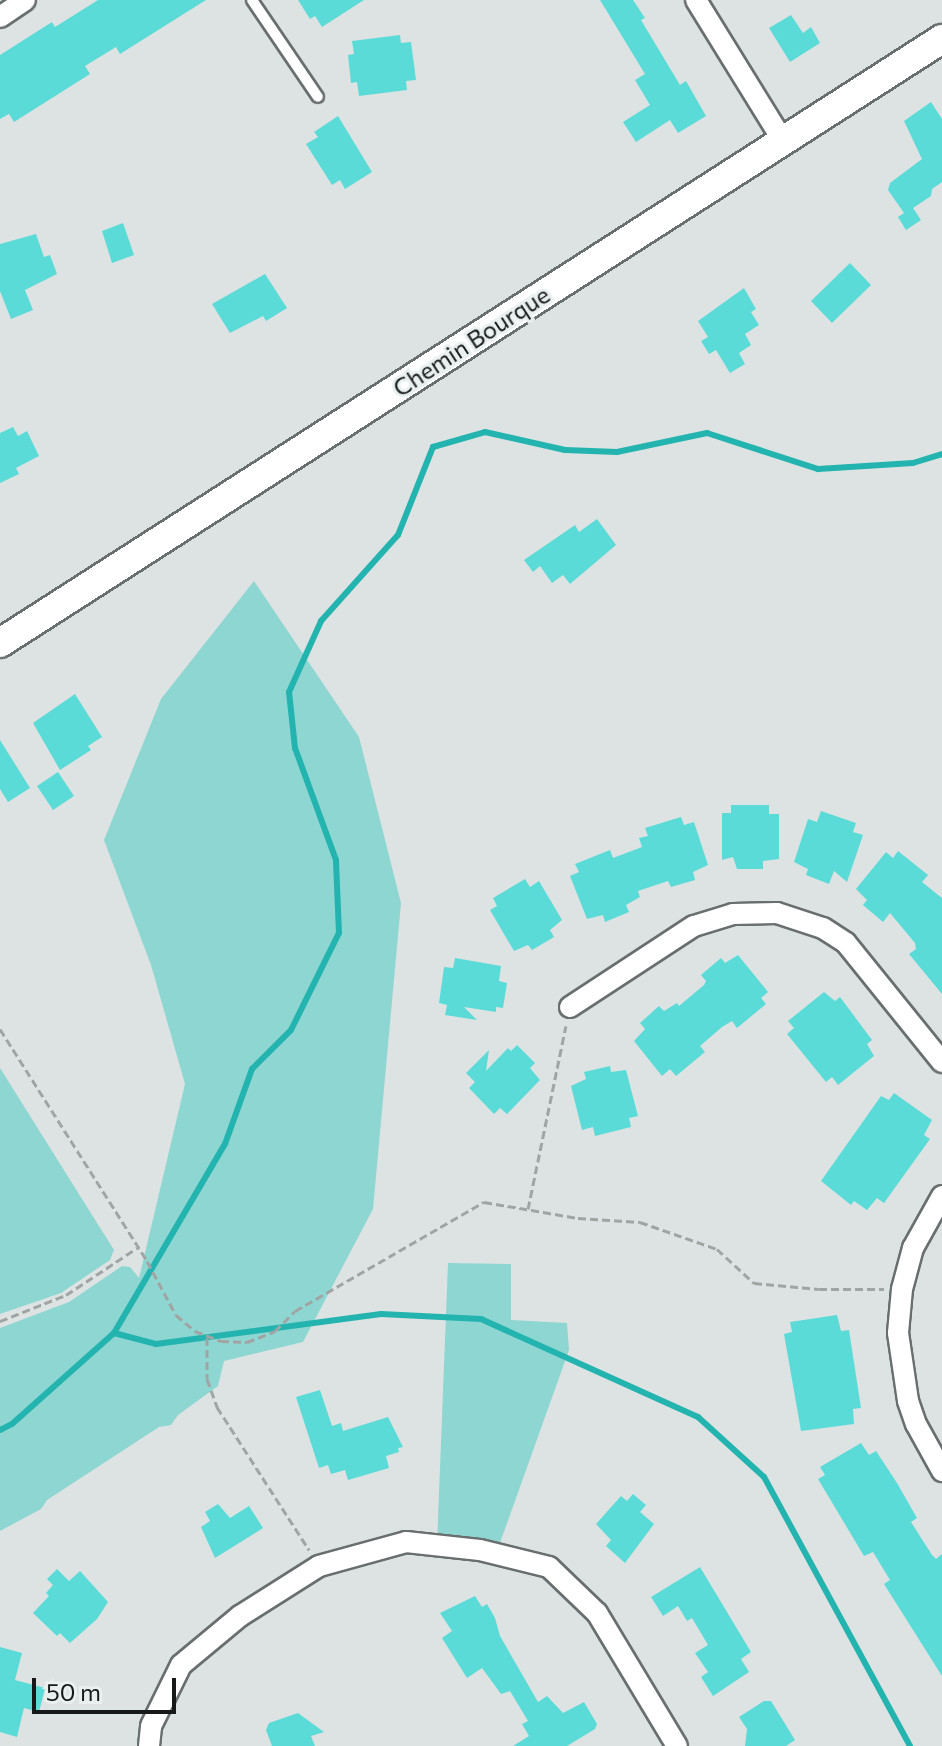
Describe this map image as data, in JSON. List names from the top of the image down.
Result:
{
  "streets": {
    "street": ["Chemin Bourque"]
  },
  "scale_bar": "50 m"
}
